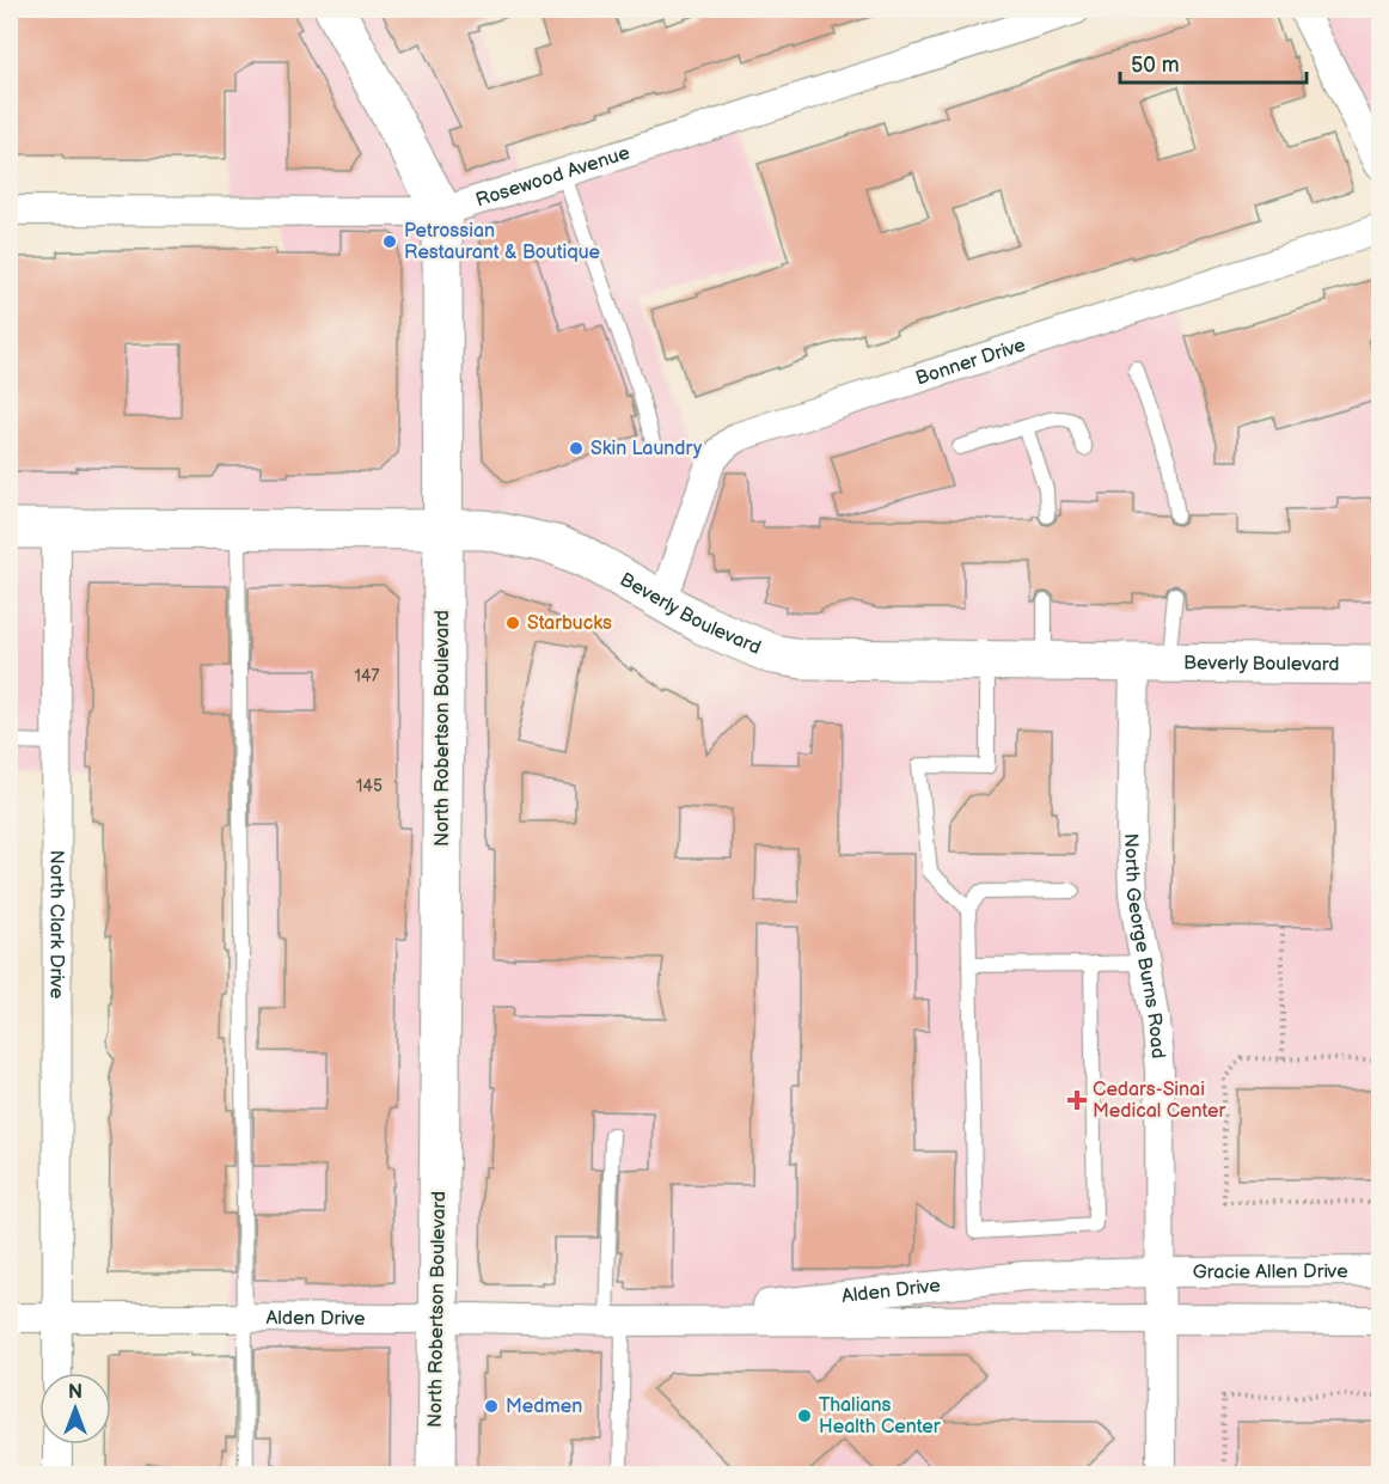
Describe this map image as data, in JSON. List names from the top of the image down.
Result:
{
  "streets": {
    "street": [
      "Rosewood Avenue",
      "Bonner Drive",
      "Beverly Boulevard",
      "North Robertson Boulevard",
      "North Clark Drive",
      "North George Burns Road",
      "Gracie Allen Drive",
      "Alden Drive"
    ]
  },
  "crossings": [
    ["Rosewood Avenue", "North Robertson Boulevard"],
    ["Bonner Drive", "Beverly Boulevard"],
    ["Beverly Boulevard", "North Robertson Boulevard"],
    ["Beverly Boulevard", "North Clark Drive"],
    ["Beverly Boulevard", "North George Burns Road"],
    ["North Robertson Boulevard", "Alden Drive"],
    ["North Clark Drive", "Alden Drive"],
    ["North George Burns Road", "Gracie Allen Drive"],
    ["North George Burns Road", "Alden Drive"],
    ["Gracie Allen Drive", "Alden Drive"]
  ],
  "places": {
    "other": [
      "Petrossian Restaurant & Boutique",
      "Skin Laundry",
      "Starbucks",
      "Medmen",
      "Thalians Health Center"
    ],
    "health": ["Cedars-Sinai Medical Center"]
  },
  "house_numbers": ["147", "145"],
  "scale_bar": "50 m",
  "north": "top"
}
